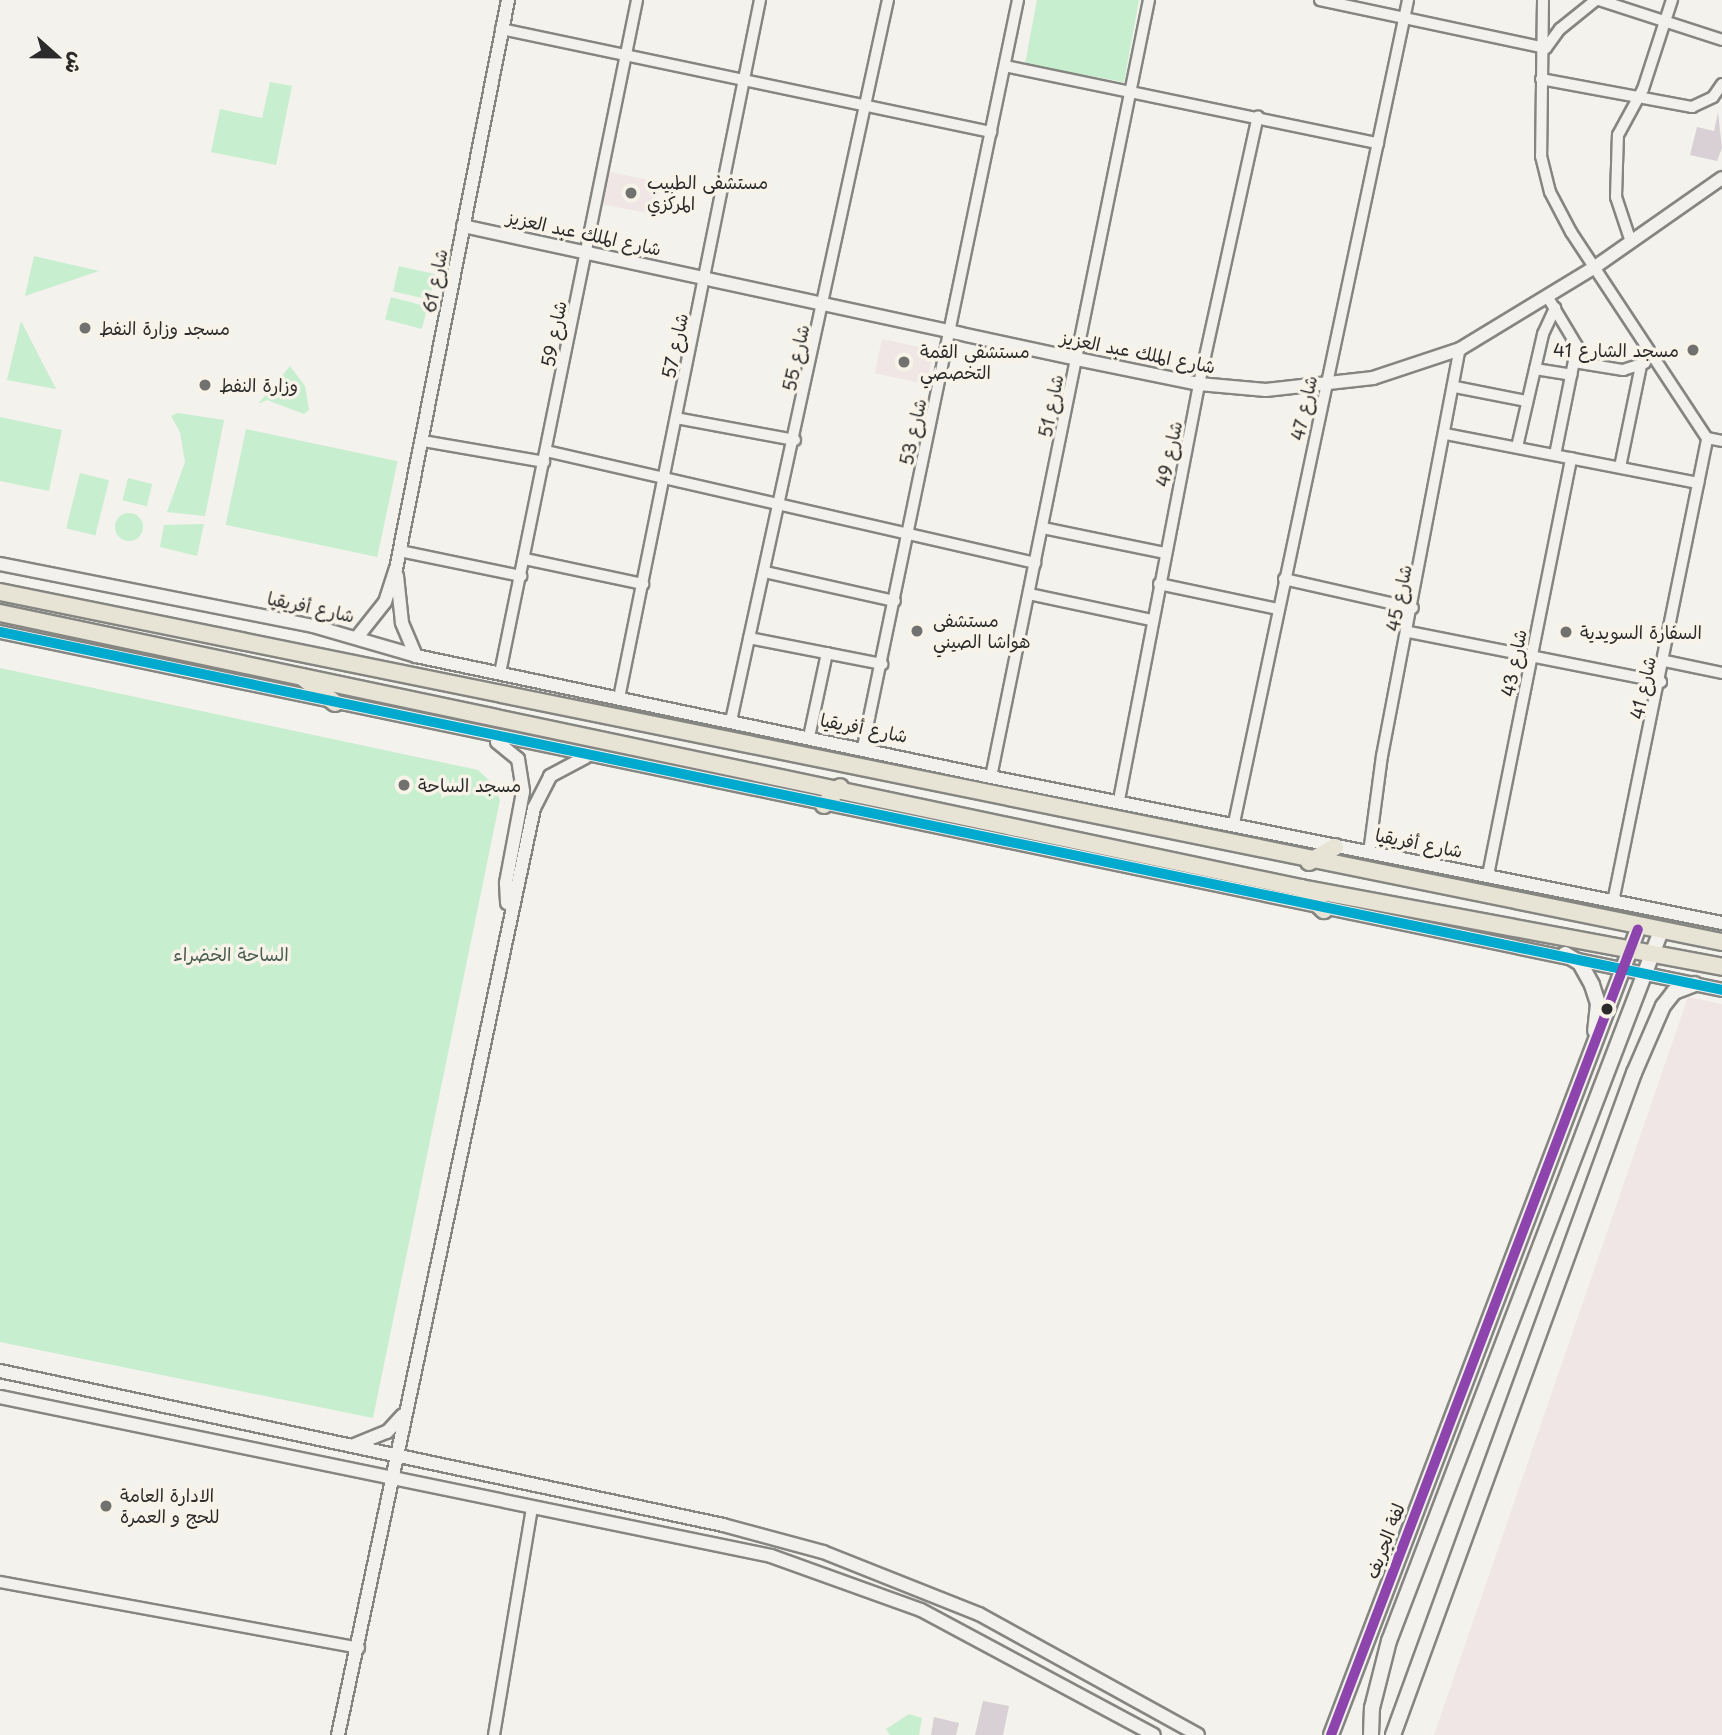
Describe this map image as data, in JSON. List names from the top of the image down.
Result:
{
  "streets": {
    "main road": ["لفة الجريف"],
    "street": [
      "شارع الملك عبد العزيز",
      "شارع 61",
      "شارع 59",
      "شارع 57",
      "شارع 55",
      "شارع 51",
      "شارع 47",
      "شارع 53",
      "شارع 49",
      "شارع 45",
      "شارع أفريقيا",
      "شارع 43",
      "شارع 41"
    ]
  },
  "crossings": [
    ["شارع الملك عبد العزيز", "شارع 61"],
    ["شارع الملك عبد العزيز", "شارع 59"],
    ["شارع الملك عبد العزيز", "شارع 57"],
    ["شارع الملك عبد العزيز", "شارع 55"],
    ["شارع الملك عبد العزيز", "شارع 51"],
    ["شارع الملك عبد العزيز", "شارع 47"],
    ["شارع الملك عبد العزيز", "شارع 53"],
    ["شارع الملك عبد العزيز", "شارع 49"],
    ["شارع الملك عبد العزيز", "شارع 45"],
    ["شارع 59", "شارع أفريقيا"],
    ["شارع 57", "شارع أفريقيا"],
    ["شارع 55", "شارع أفريقيا"],
    ["شارع 51", "شارع أفريقيا"],
    ["شارع 47", "شارع أفريقيا"],
    ["شارع 53", "شارع أفريقيا"],
    ["شارع 49", "شارع أفريقيا"],
    ["شارع 45", "شارع أفريقيا"],
    ["شارع أفريقيا", "شارع 43"],
    ["شارع أفريقيا", "شارع 41"]
  ],
  "parks": ["الساحة الخضراء"],
  "places": [
    "مستشفى الطبيب المركزي",
    "مسجد وزارة النفط",
    "مسجد الشارع 41",
    "مستشفى القمة التخصصي",
    "وزارة النفط",
    "مستشفى هواشا الصيني",
    "السفارة السويدية",
    "مسجد الساحة",
    "الادارة العامة للحج و العمرة"
  ],
  "north": "right"
}
